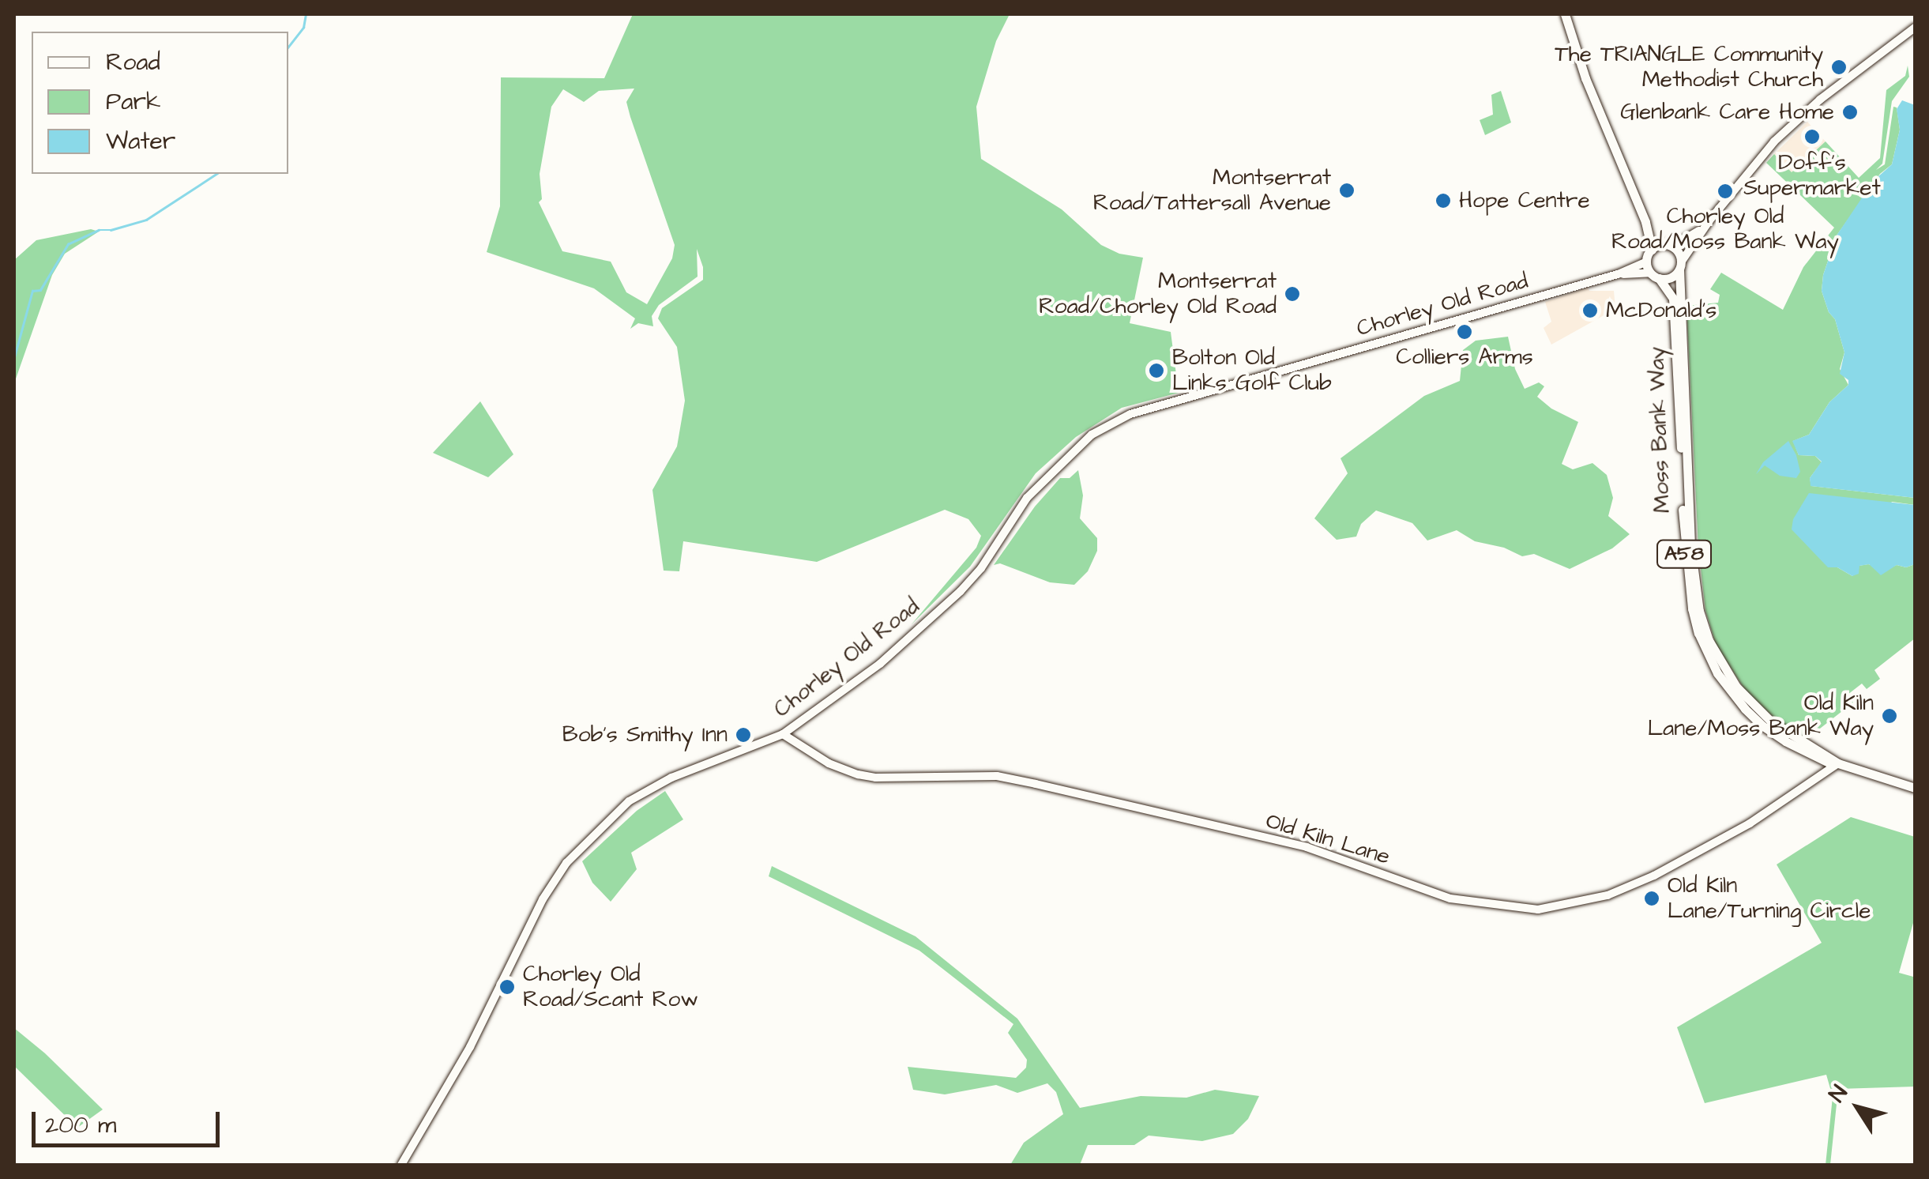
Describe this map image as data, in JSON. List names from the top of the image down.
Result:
{
  "streets": {
    "highway": ["Chorley Old Road", "Moss Bank Way", "A58"],
    "main road": ["Old Kiln Lane"]
  },
  "crossings": [
    ["Chorley Old Road", "Moss Bank Way"],
    ["Chorley Old Road", "A58"],
    ["Chorley Old Road", "Old Kiln Lane"],
    ["Moss Bank Way", "A58"],
    ["Moss Bank Way", "Old Kiln Lane"],
    ["A58", "Old Kiln Lane"]
  ],
  "places": [
    "The TRIANGLE Community Methodist Church",
    "Glenbank Care Home",
    "Doff's Supermarket",
    "Montserrat Road/Tattersall Avenue",
    "Chorley Old Road/Moss Bank Way",
    "Hope Centre",
    "Montserrat Road/Chorley Old Road",
    "McDonald's",
    "Colliers Arms",
    "Bolton Old Links Golf Club",
    "Old Kiln Lane/Moss Bank Way",
    "Bob's Smithy Inn",
    "Old Kiln Lane/Turning Circle",
    "Chorley Old Road/Scant Row"
  ],
  "legend": ["Road", "Park", "Water"],
  "scale_bar": "200 m",
  "north": "top left"
}
